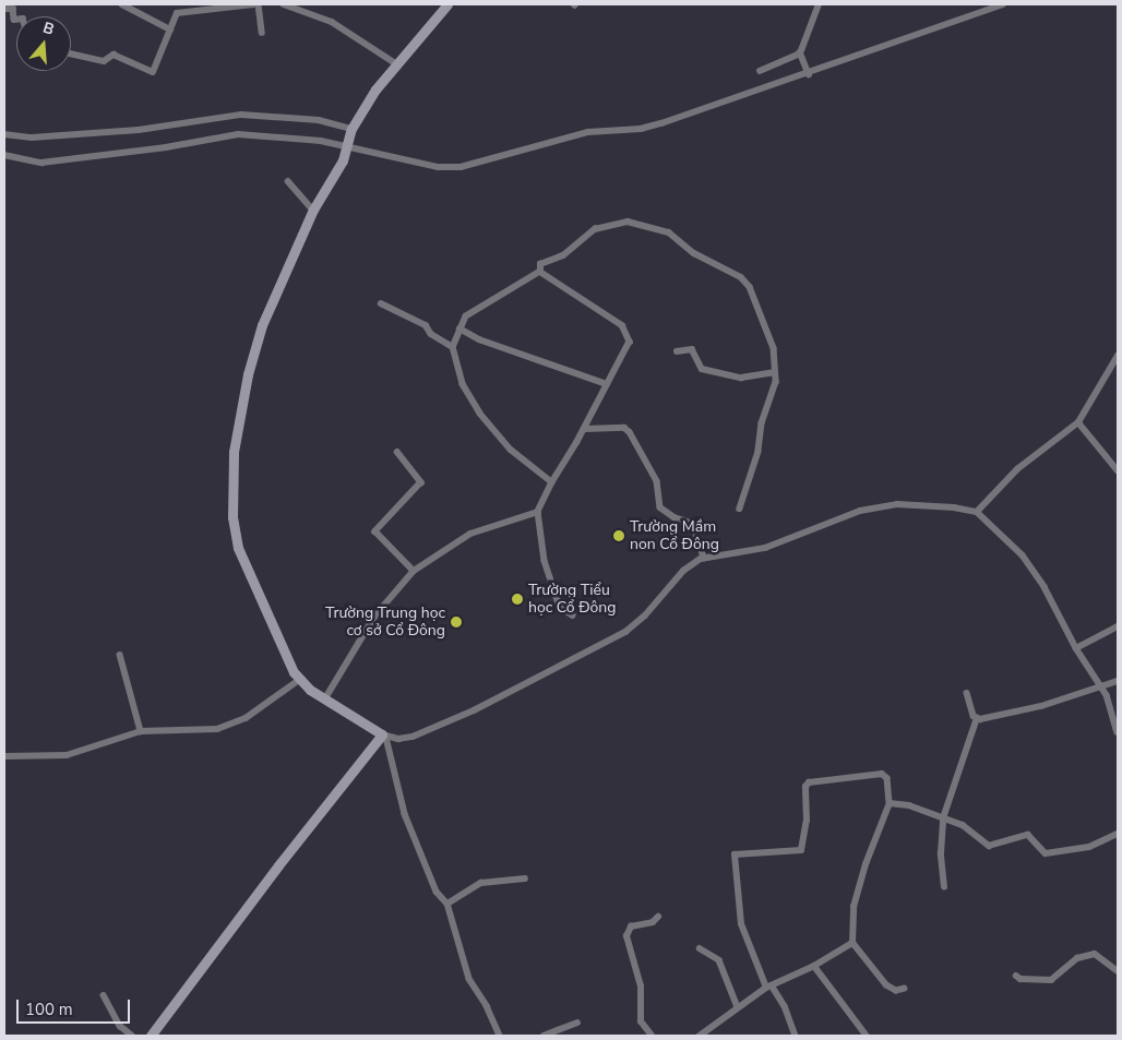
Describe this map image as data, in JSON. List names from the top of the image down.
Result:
{
  "places": ["Trường Mầm non Cổ Đông", "Trường Tiểu học Cổ Đông", "Trường Trung học cơ sở Cổ Đông"],
  "scale_bar": "100 m",
  "north": "top"
}
